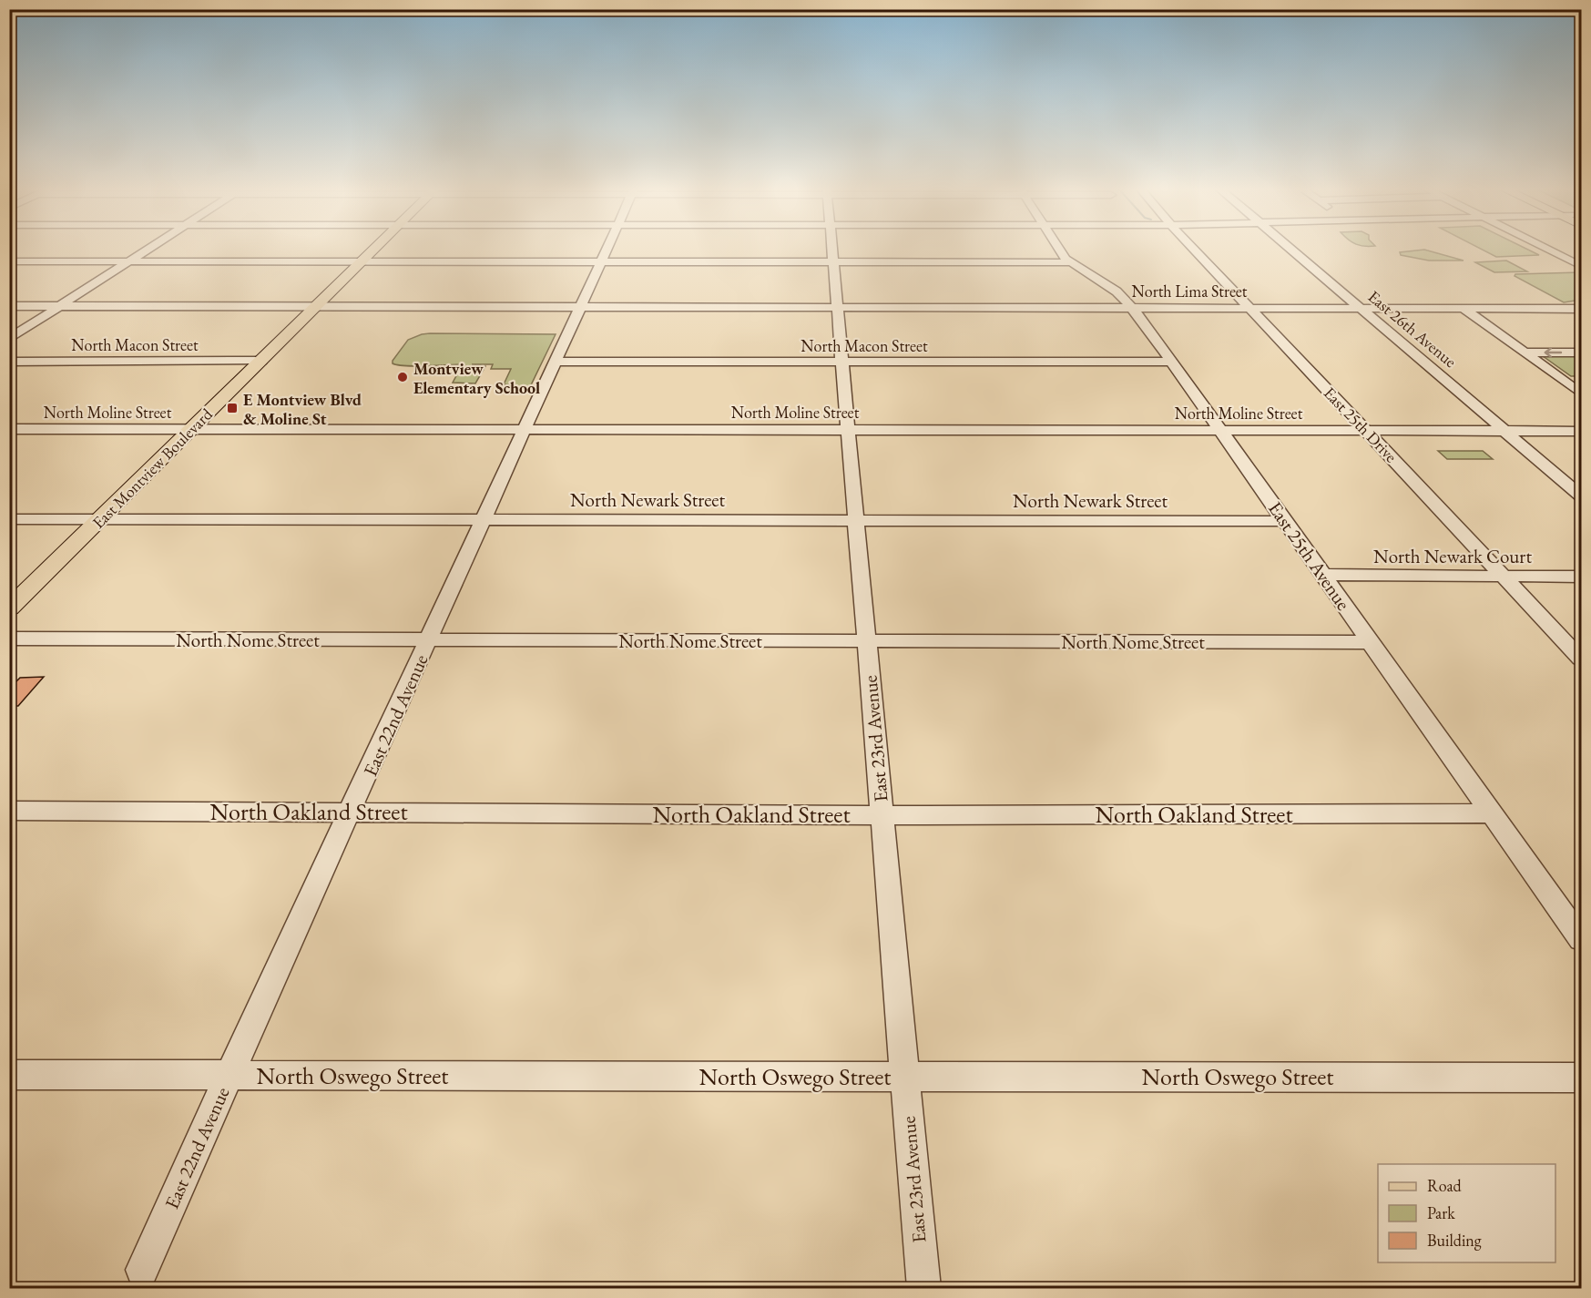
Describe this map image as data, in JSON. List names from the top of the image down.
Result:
{
  "streets": {
    "main road": ["East Montview Boulevard"],
    "street": [
      "North Lima Street",
      "East 26th Avenue",
      "North Macon Street",
      "North Moline Street",
      "East 25th Drive",
      "North Newark Street",
      "East 25th Avenue",
      "North Newark Court",
      "North Nome Street",
      "East 22nd Avenue",
      "East 23rd Avenue",
      "North Oakland Street",
      "North Oswego Street"
    ]
  },
  "crossings": [
    ["North Lima Street", "East 26th Avenue"],
    ["North Lima Street", "East 25th Drive"],
    ["North Lima Street", "East Montview Boulevard"],
    ["North Lima Street", "East 25th Avenue"],
    ["North Lima Street", "East 22nd Avenue"],
    ["North Lima Street", "East 23rd Avenue"],
    ["East 26th Avenue", "North Moline Street"],
    ["North Macon Street", "East Montview Boulevard"],
    ["North Macon Street", "East 25th Avenue"],
    ["North Macon Street", "East 22nd Avenue"],
    ["North Macon Street", "East 23rd Avenue"],
    ["North Moline Street", "East 25th Drive"],
    ["North Moline Street", "East Montview Boulevard"],
    ["North Moline Street", "East 25th Avenue"],
    ["North Moline Street", "East 22nd Avenue"],
    ["North Moline Street", "East 23rd Avenue"],
    ["East 25th Drive", "North Newark Court"],
    ["East Montview Boulevard", "North Newark Street"],
    ["North Newark Street", "East 25th Avenue"],
    ["North Newark Street", "East 22nd Avenue"],
    ["North Newark Street", "East 23rd Avenue"],
    ["East 25th Avenue", "North Newark Court"],
    ["East 25th Avenue", "North Nome Street"],
    ["East 25th Avenue", "North Oakland Street"],
    ["North Nome Street", "East 22nd Avenue"],
    ["North Nome Street", "East 23rd Avenue"],
    ["East 22nd Avenue", "North Oakland Street"],
    ["East 22nd Avenue", "North Oswego Street"],
    ["East 23rd Avenue", "North Oakland Street"],
    ["East 23rd Avenue", "North Oswego Street"]
  ],
  "places": {
    "other": ["Montview Elementary School"],
    "transit": ["E Montview Blvd & Moline St"]
  },
  "legend": ["Road", "Park", "Building"]
}
